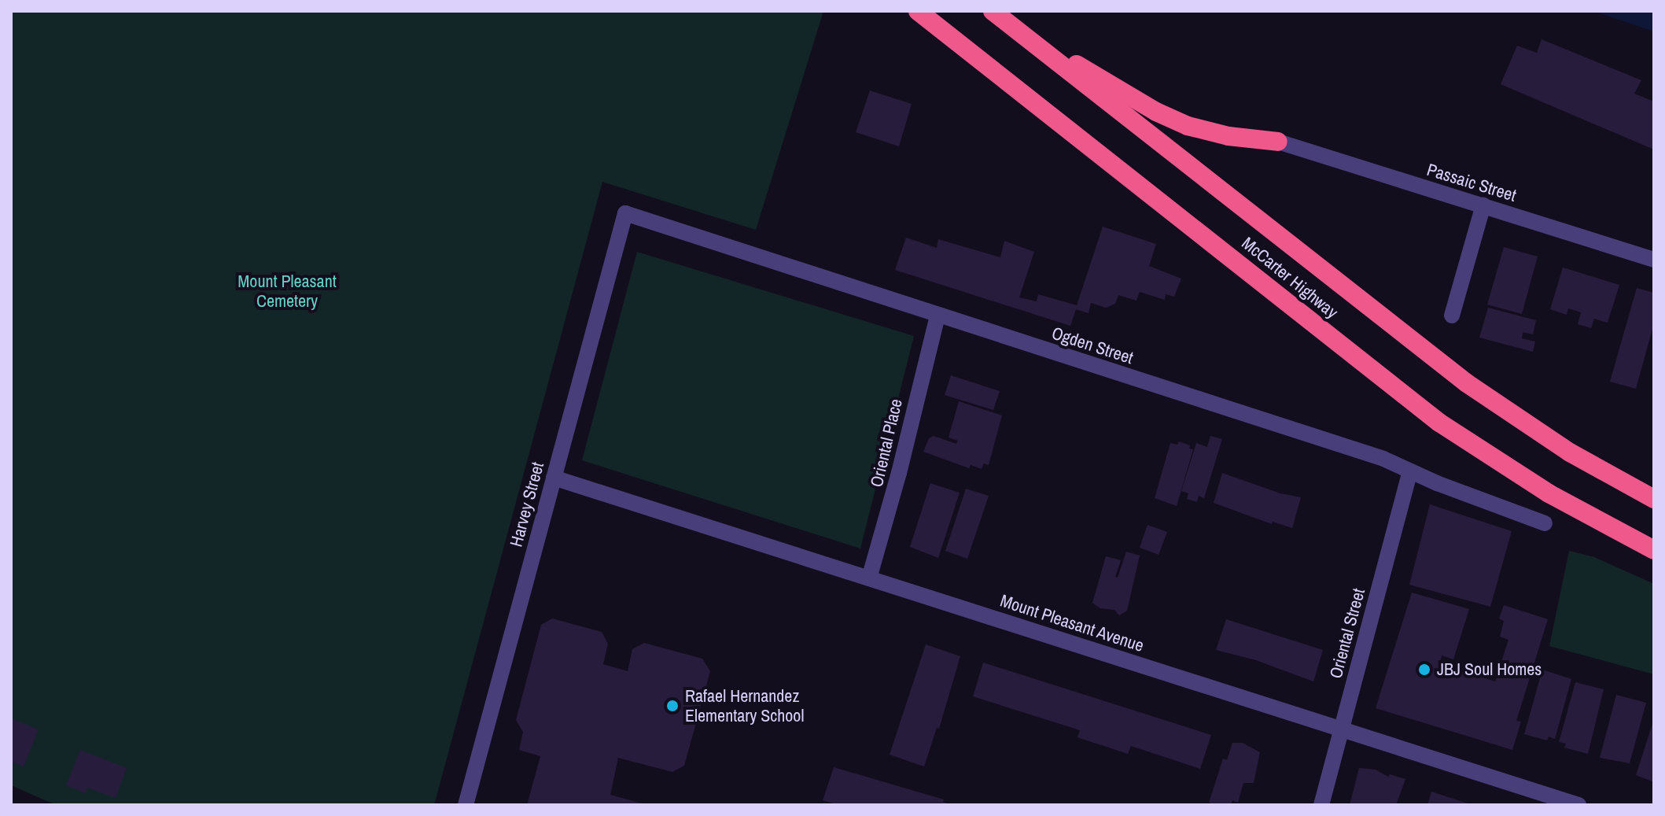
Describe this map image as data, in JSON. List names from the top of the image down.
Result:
{
  "streets": {
    "highway": ["McCarter Highway"],
    "street": [
      "Passaic Street",
      "Ogden Street",
      "Oriental Place",
      "Harvey Street",
      "Mount Pleasant Avenue",
      "Oriental Street"
    ]
  },
  "crossings": [
    ["Ogden Street", "Oriental Place"],
    ["Ogden Street", "Harvey Street"],
    ["Ogden Street", "Oriental Street"],
    ["Oriental Place", "Mount Pleasant Avenue"],
    ["Harvey Street", "Mount Pleasant Avenue"],
    ["Mount Pleasant Avenue", "Oriental Street"]
  ],
  "parks": ["Mount Pleasant Cemetery"],
  "places": ["JBJ Soul Homes", "Rafael Hernandez Elementary School"]
}
